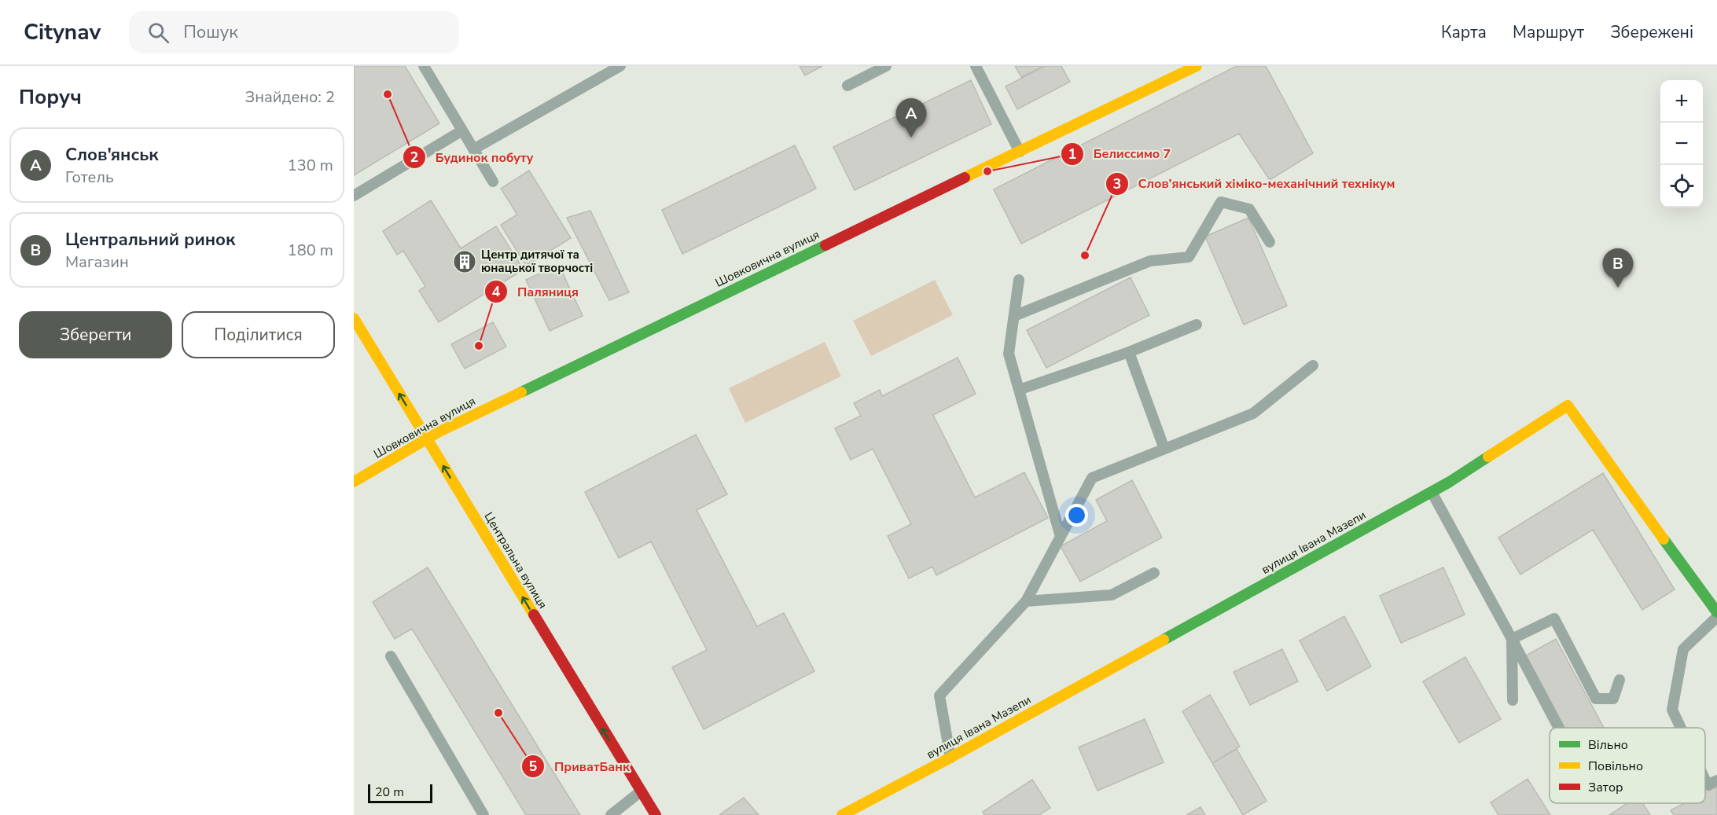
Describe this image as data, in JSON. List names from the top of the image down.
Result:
{
  "streets": {
    "street": ["Шовковична вулиця", "вулиця Івана Мазепи", "Центральна вулиця"]
  },
  "crossings": [
    ["Шовковична вулиця", "Центральна вулиця"]
  ],
  "one_way": ["Центральна вулиця"],
  "places": {
    "other": [
      "Будинок побуту",
      "Белиссимо 7",
      "Слов’янський хіміко-механічний технікум",
      "Паляниця",
      "ПриватБанк"
    ],
    "building": ["Центр дитячої та юнацької творчості"]
  },
  "legend": ["Вільно", "Повільно", "Затор"],
  "scale_bar": "20 m",
  "page": {
    "header": "Citynav",
    "search": "Пошук",
    "nav": ["Карта", "Маршрут", "Збережені"],
    "heading": ["Поруч", "Знайдено: 2"],
    "map_buttons": ["+", "−"],
    "pins": ["A", "B"],
    "list": [
      {
        "mark": "A",
        "name": "Слов'янськ",
        "note": "Готель",
        "value": "130 m"
      },
      {
        "mark": "B",
        "name": "Центральний ринок",
        "note": "Магазин",
        "value": "180 m"
      }
    ],
    "buttons": ["Зберегти", "Поділитися"],
    "scale": "20 m"
  }
}
